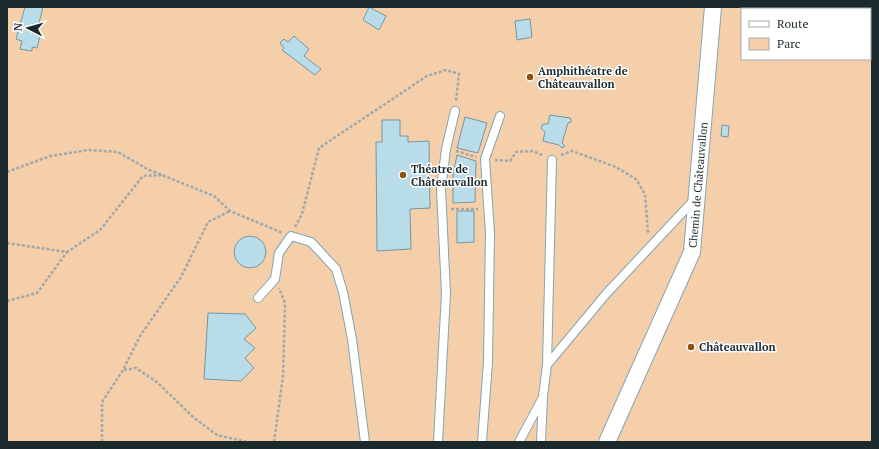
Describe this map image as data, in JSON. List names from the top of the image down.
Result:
{
  "streets": {
    "street": ["Chemin de Châteauvallon"]
  },
  "places": ["Amphithéatre de Châteauvallon", "Théatre de Châteauvallon", "Châteauvallon"],
  "legend": ["Route", "Parc"],
  "north": "left"
}
